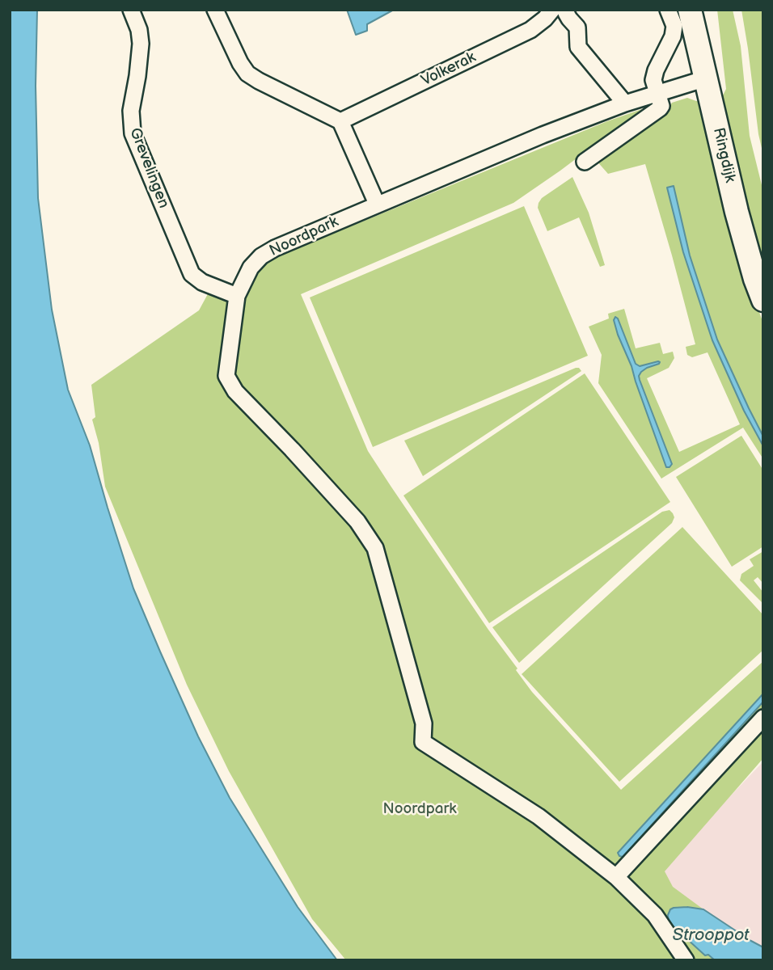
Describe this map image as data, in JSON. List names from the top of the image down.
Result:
{
  "streets": {
    "main road": ["Ringdijk"],
    "street": ["Volkerak", "Grevelingen", "Noordpark"]
  },
  "crossings": [
    ["Ringdijk", "Noordpark"],
    ["Grevelingen", "Noordpark"]
  ],
  "water": ["Strooppot"],
  "parks": ["Noordpark"]
}
